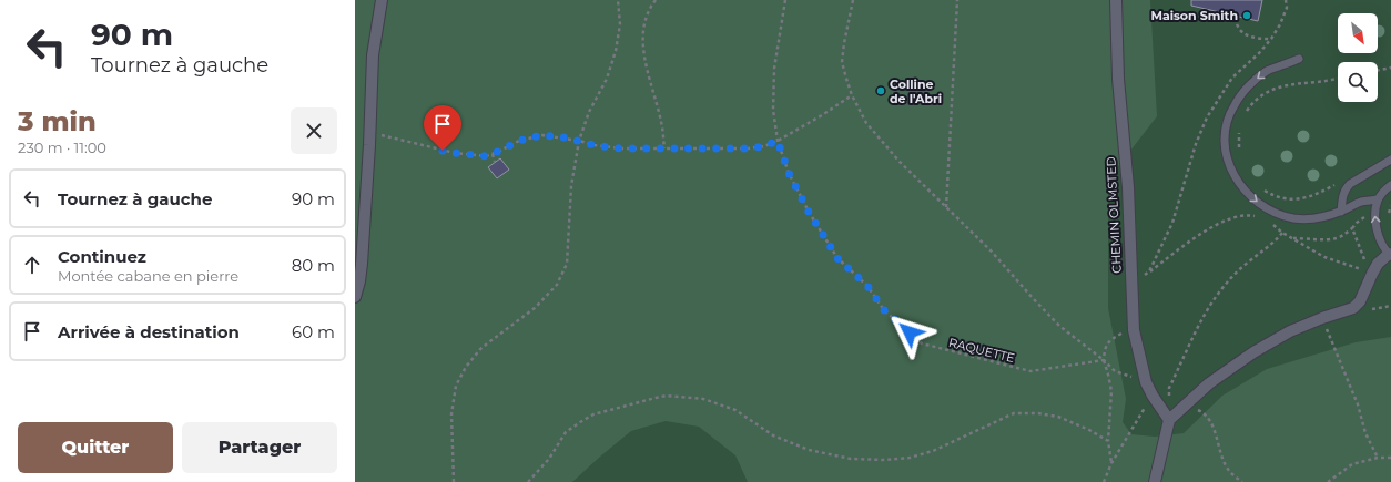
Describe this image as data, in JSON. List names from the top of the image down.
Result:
{
  "streets": {
    "street": ["CHEMIN OLMSTED"],
    "path": ["RAQUETTE"]
  },
  "places": ["Maison Smith", "Colline de l'Abri"],
  "north": "bottom right",
  "page": {
    "turn": ["90 m", "Tournez à gauche"],
    "heading": ["3 min", "230 m · 11:00"],
    "list": [
      {
        "name": "Tournez à gauche",
        "value": "90 m"
      },
      {
        "name": "Continuez",
        "note": "Montée cabane en pierre",
        "value": "80 m"
      },
      {
        "name": "Arrivée à destination",
        "value": "60 m"
      }
    ],
    "buttons": ["Quitter", "Partager"]
  }
}
